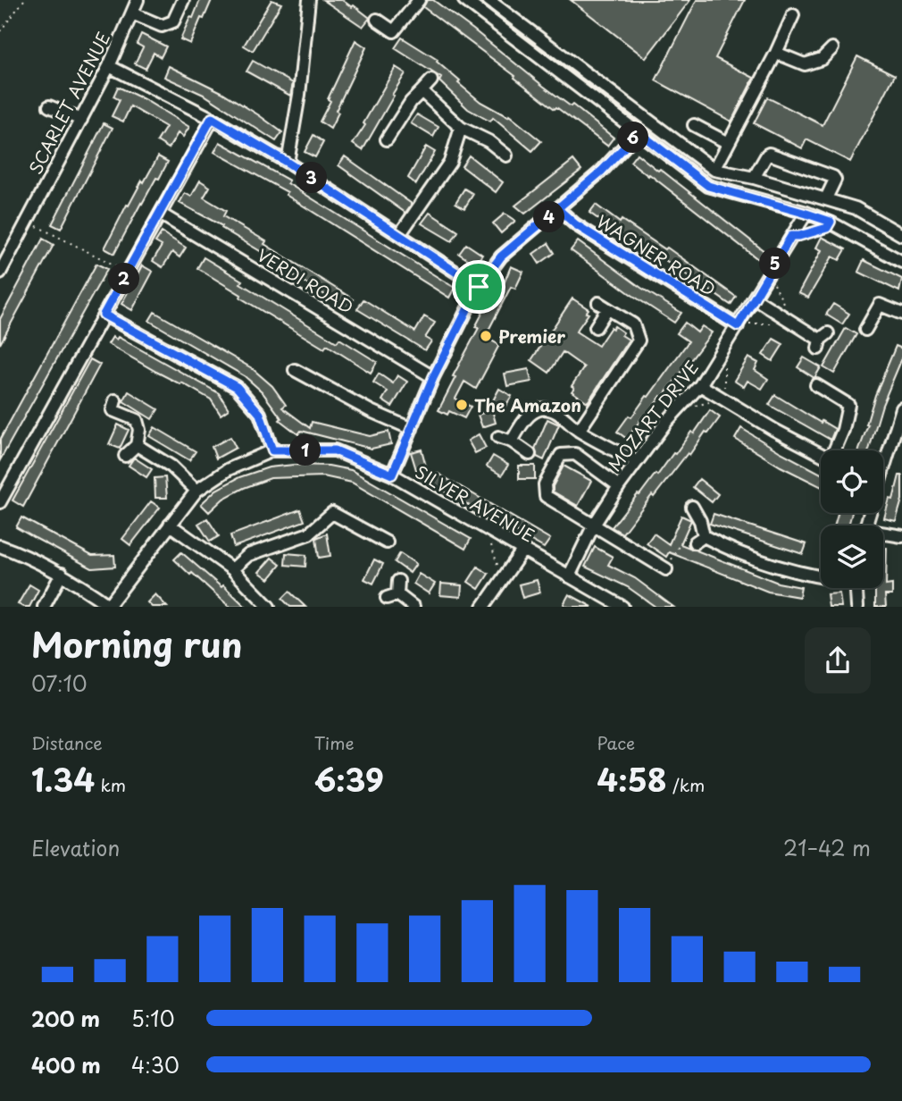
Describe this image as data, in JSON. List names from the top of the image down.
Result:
{
  "streets": {
    "street": [
      "SCARLET AVENUE",
      "WAGNER ROAD",
      "VERDI ROAD",
      "MOZART DRIVE",
      "SILVER AVENUE"
    ]
  },
  "crossings": [
    ["WAGNER ROAD", "MOZART DRIVE"],
    ["MOZART DRIVE", "SILVER AVENUE"]
  ],
  "places": ["Premier", "The Amazon"],
  "page": {
    "pins": [
      "6",
      "3",
      "4",
      "5",
      "2",
      "1"
    ],
    "heading": ["Morning run", "07:10"],
    "stats": [
      ["Distance", "1.34 km"],
      ["Time", "6:39"],
      ["Pace", "4:58 /km"]
    ],
    "chart": ["Elevation", "21–42 m"],
    "list": [
      {
        "name": "200 m",
        "note": "5:10"
      },
      {
        "name": "400 m",
        "note": "4:30"
      }
    ]
  }
}
